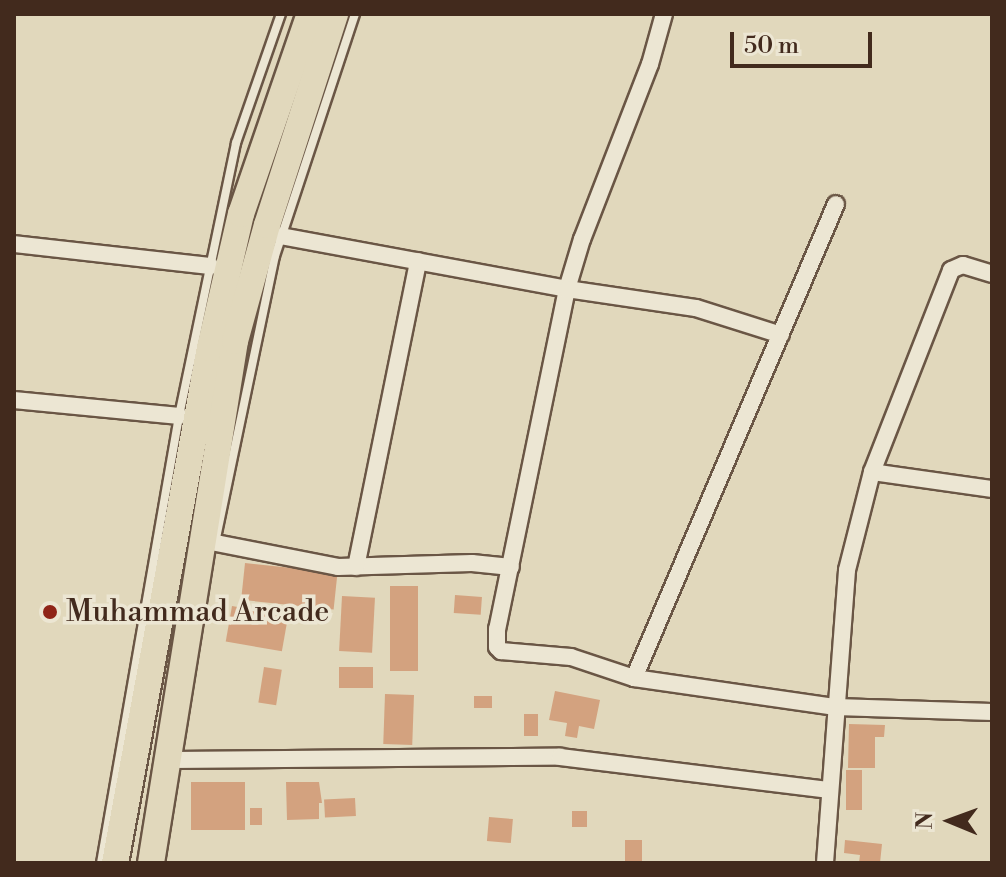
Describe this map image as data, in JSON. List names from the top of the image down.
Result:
{
  "places": ["Muhammad Arcade"],
  "scale_bar": "50 m",
  "north": "left"
}
